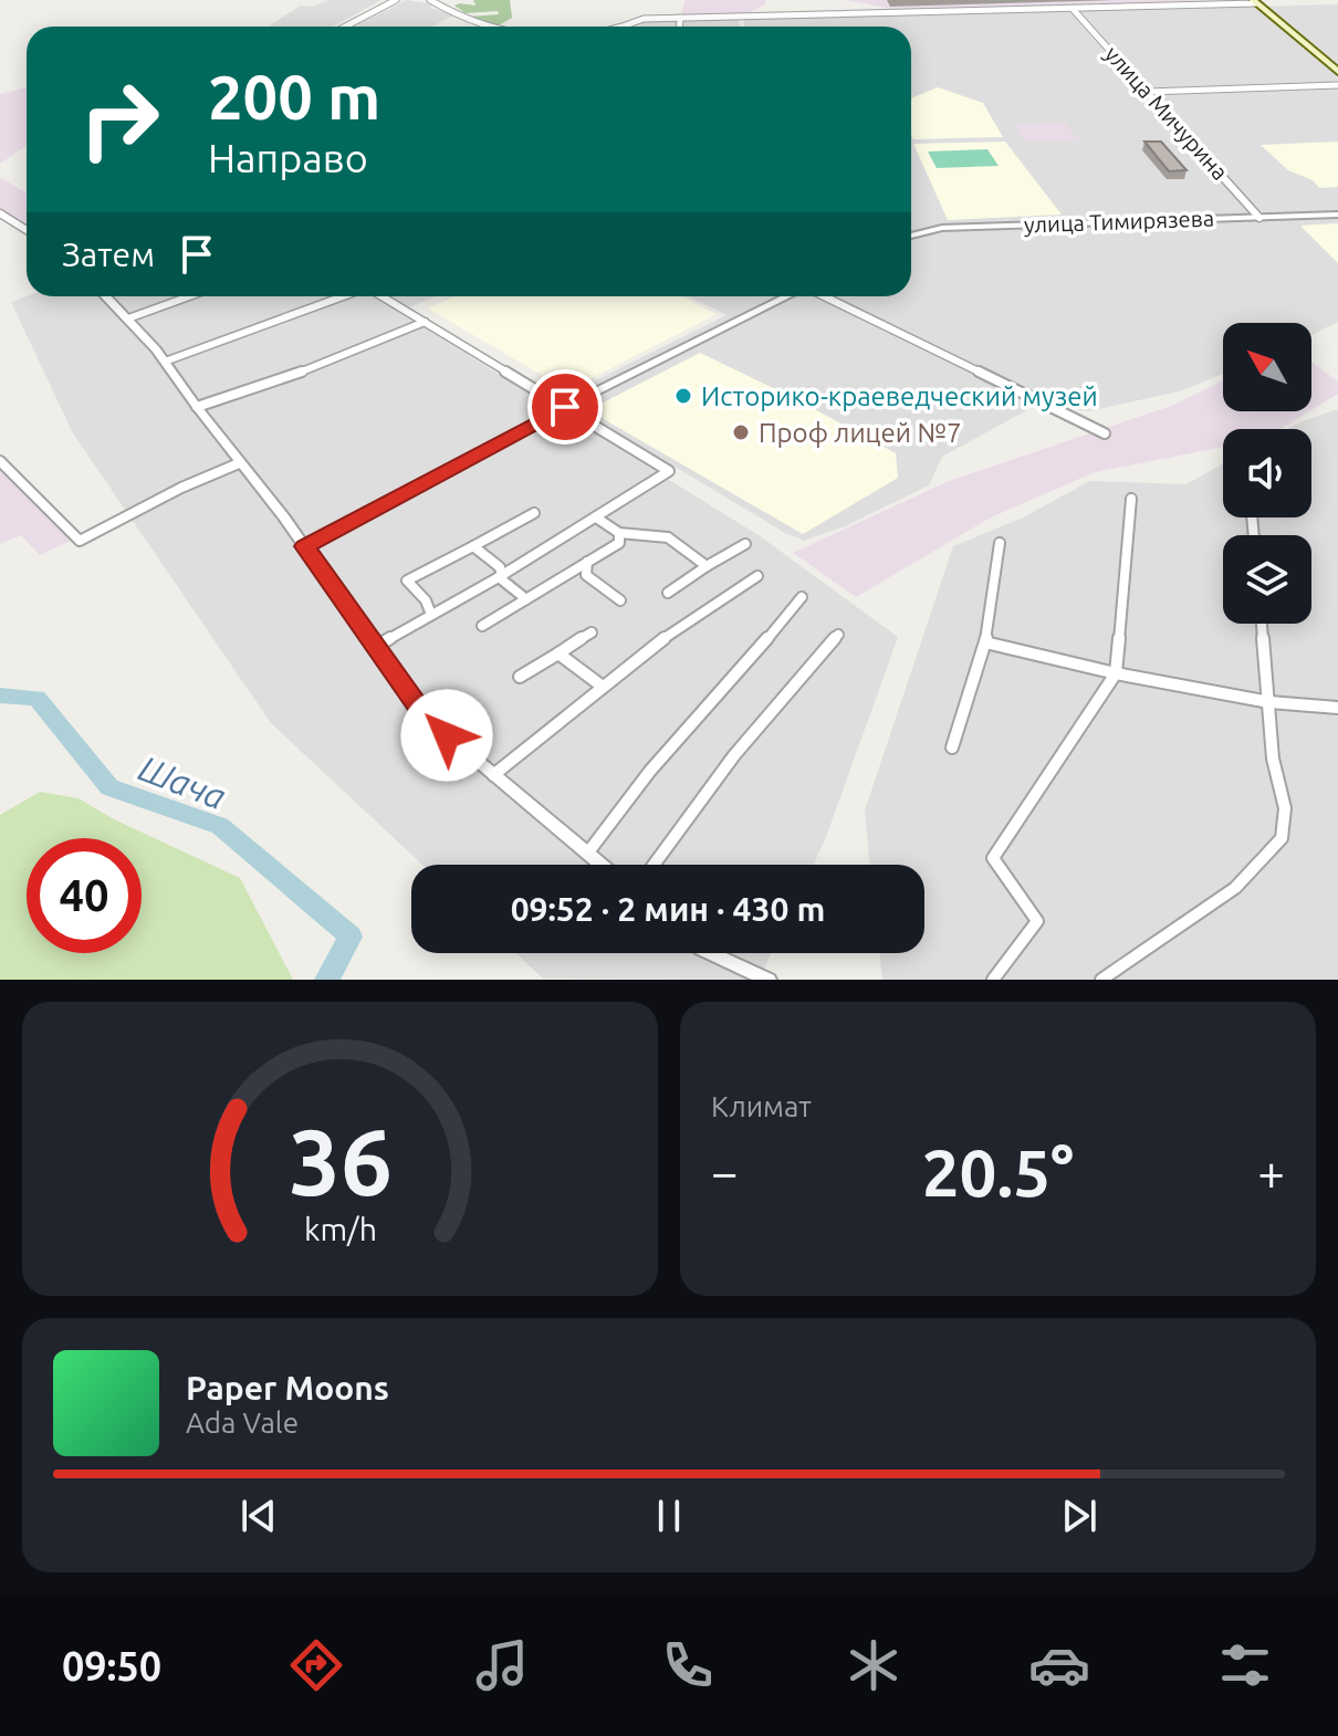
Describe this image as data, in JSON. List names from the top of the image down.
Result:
{
  "streets": {
    "street": ["улица Мичурина", "улица Тимирязева"]
  },
  "crossings": [
    ["улица Мичурина", "улица Тимирязева"]
  ],
  "water": ["Шача"],
  "places": ["Историко-краеведческий музей", "Проф лицей №7"],
  "north": "top left",
  "page": {
    "turn": ["200 m", "Направо"],
    "then": "Затем",
    "limit": "40",
    "trip": "09:52 · 2 мин · 430 m",
    "tile": "Климат",
    "heat": ["−", "20.5°", "+"],
    "song": ["Paper Moons", "Ada Vale"],
    "tabs": "09:50",
    "gauge": ["36", "km/h"]
  }
}
